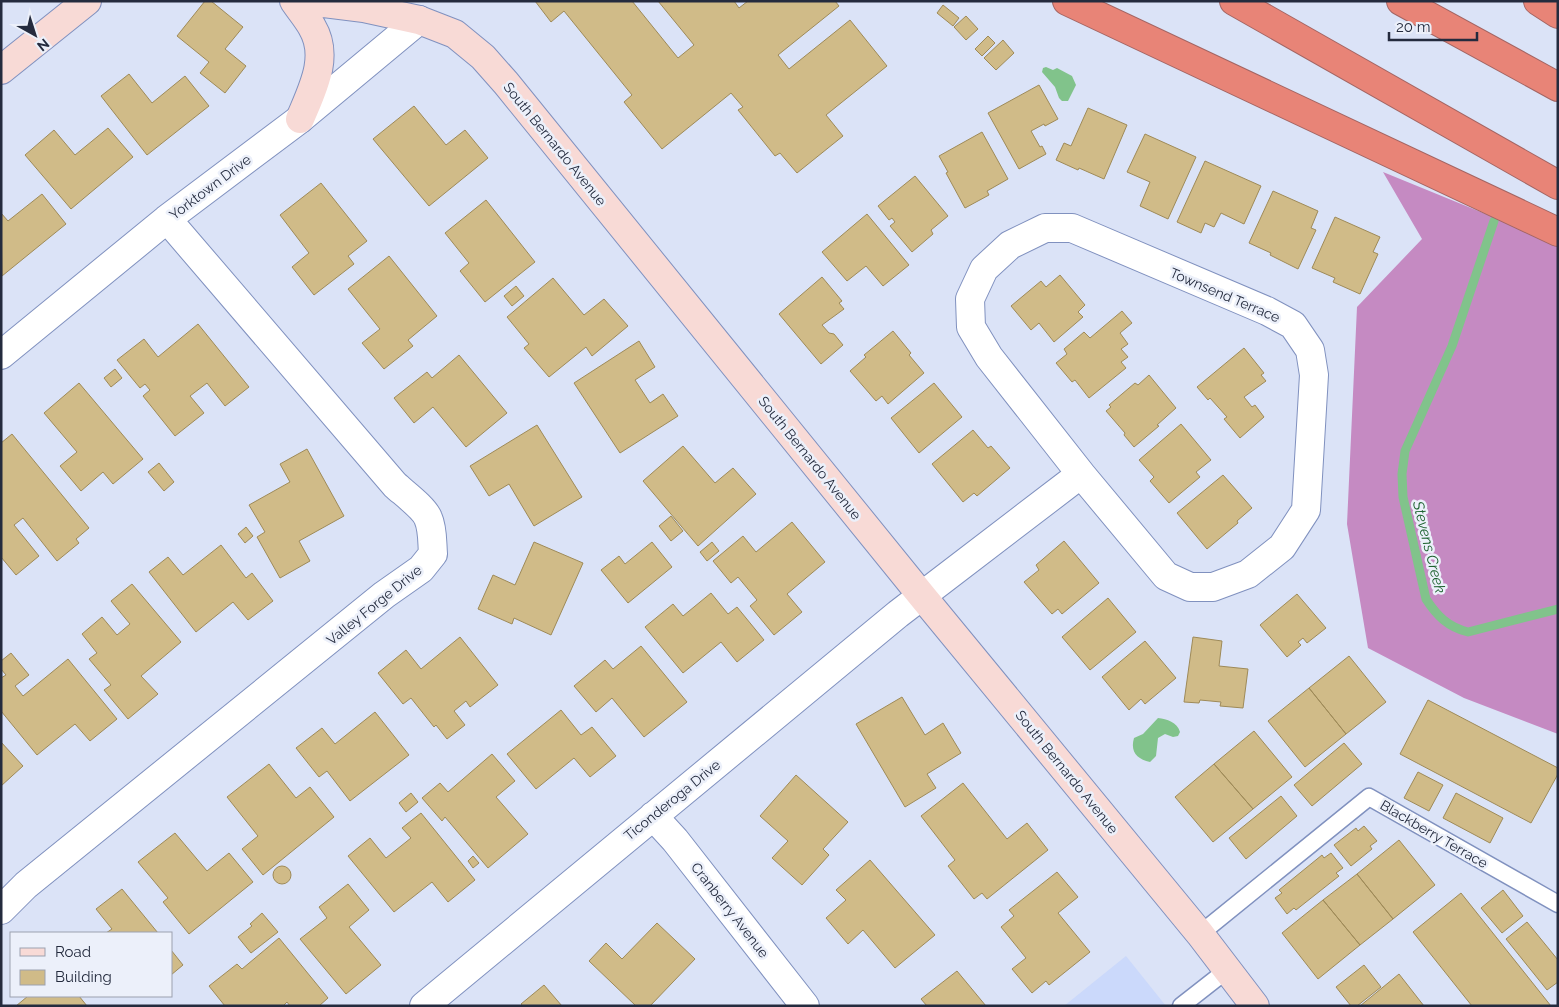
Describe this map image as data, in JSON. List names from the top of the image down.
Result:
{
  "streets": {
    "street": [
      "South Bernardo Avenue",
      "Yorktown Drive",
      "Townsend Terrace",
      "Valley Forge Drive",
      "Ticonderoga Drive",
      "Cranberry Avenue"
    ],
    "lane": ["Blackberry Terrace"]
  },
  "crossings": [
    ["South Bernardo Avenue", "Yorktown Drive"],
    ["South Bernardo Avenue", "Ticonderoga Drive"],
    ["South Bernardo Avenue", "Blackberry Terrace"],
    ["Yorktown Drive", "Valley Forge Drive"],
    ["Ticonderoga Drive", "Cranberry Avenue"]
  ],
  "water": ["Stevens Creek"],
  "legend": ["Road", "Building"],
  "scale_bar": "20 m",
  "north": "bottom right"
}
